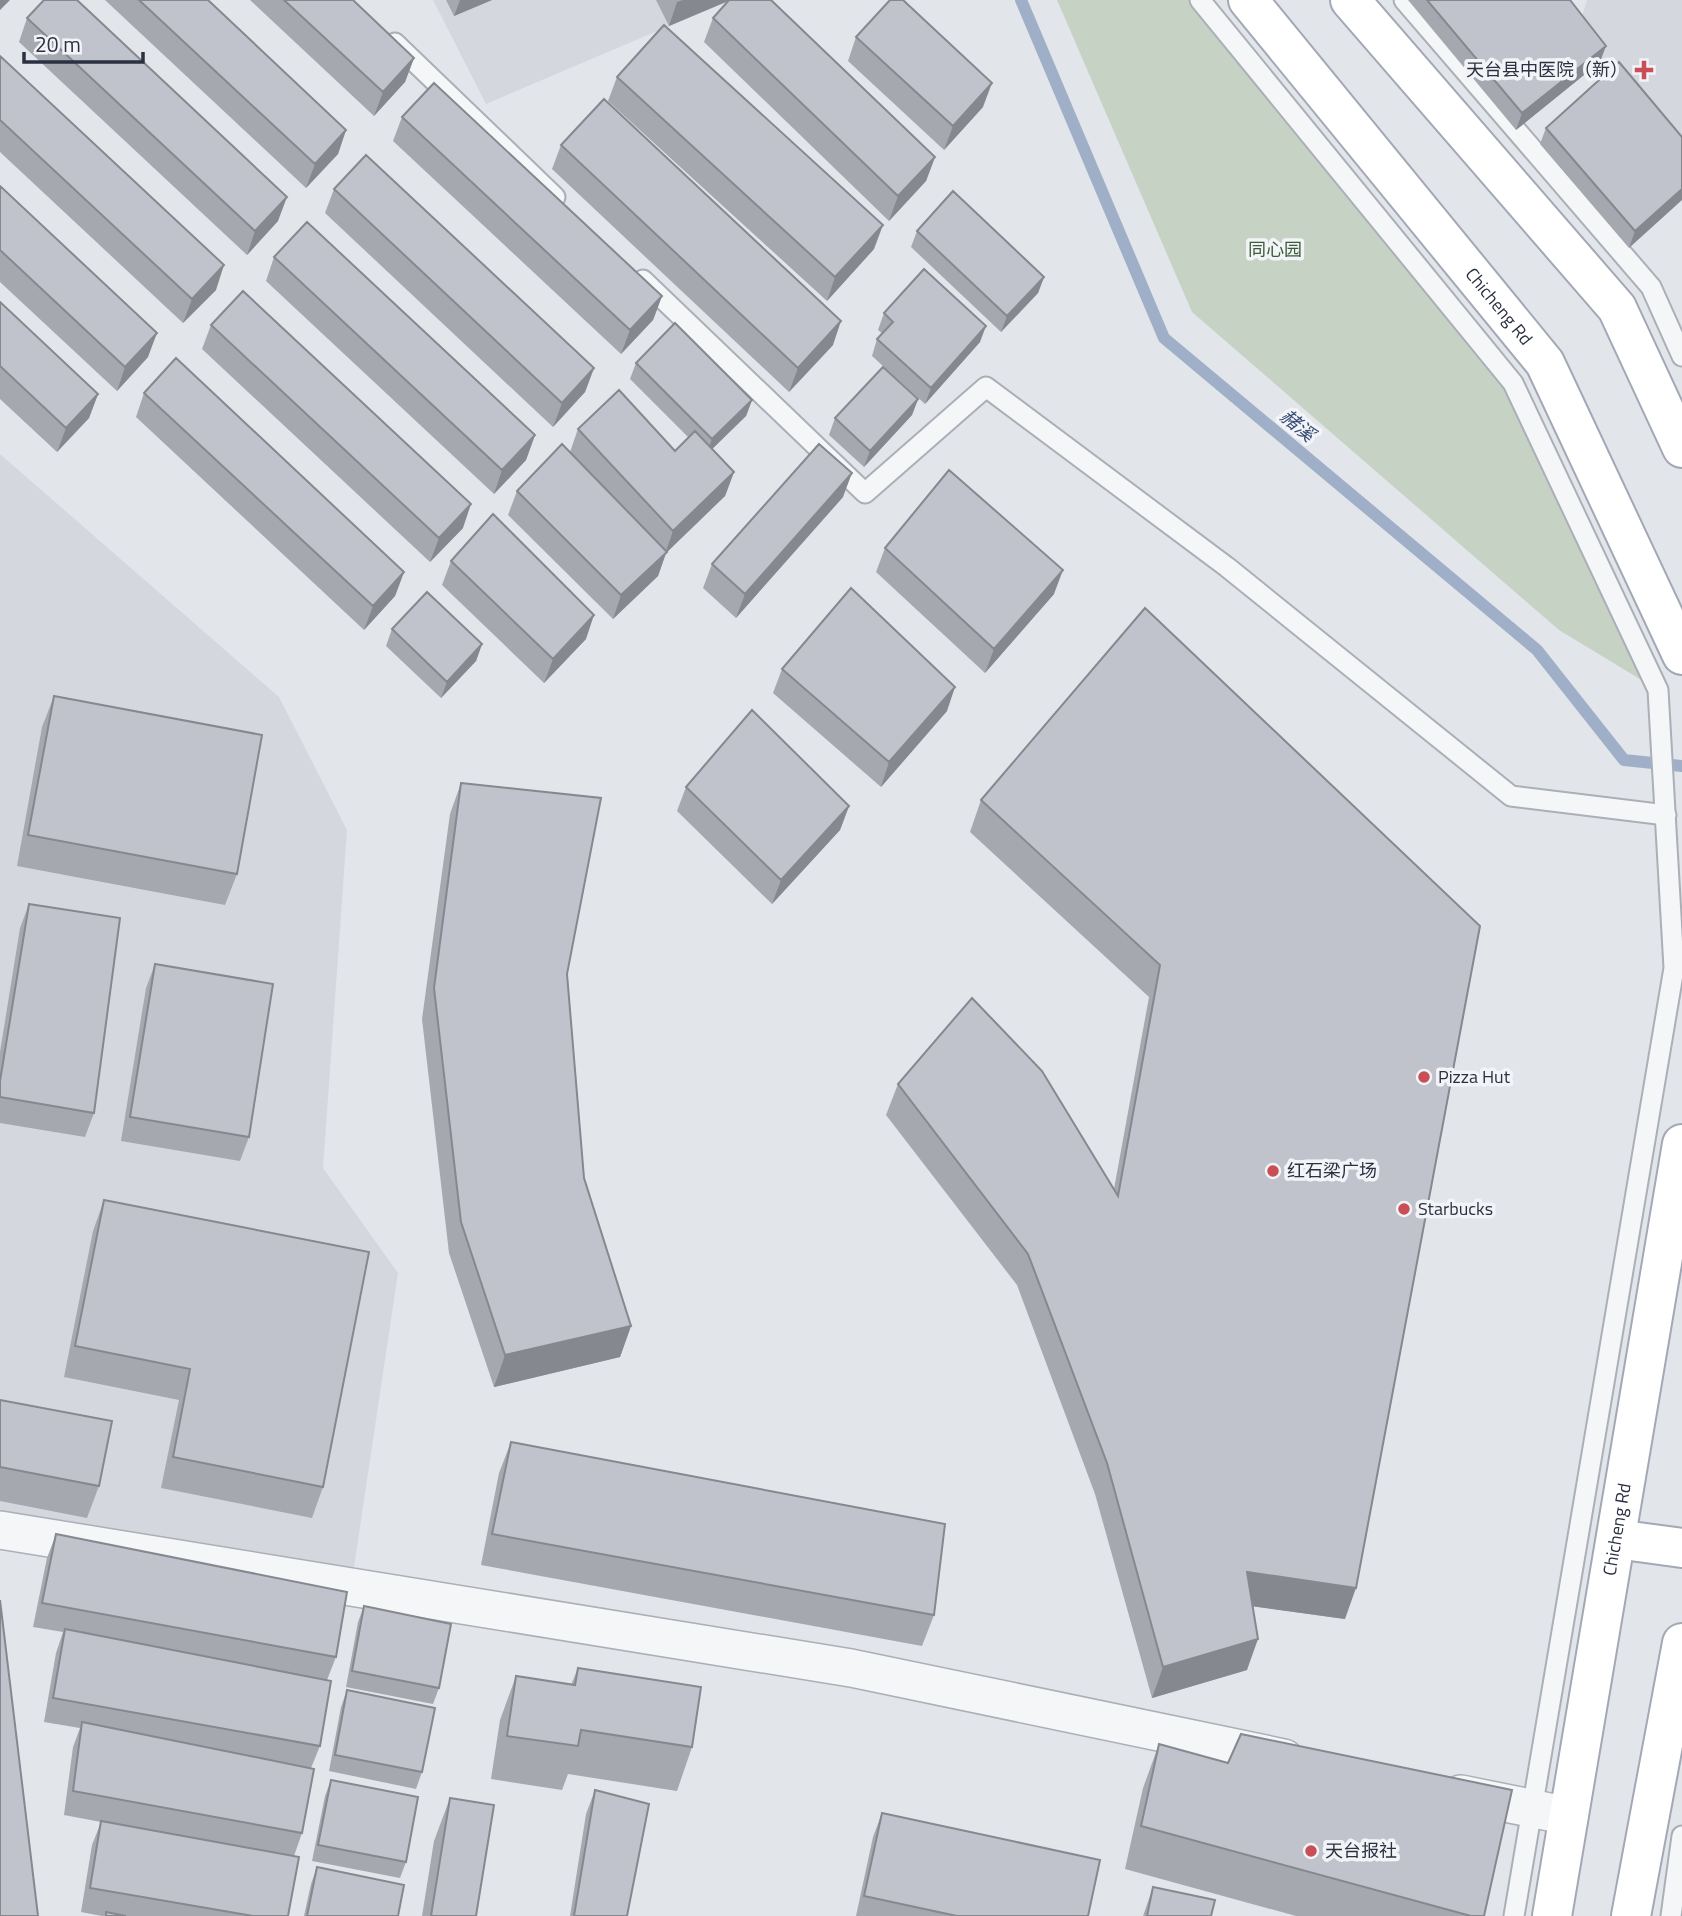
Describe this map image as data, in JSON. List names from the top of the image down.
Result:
{
  "streets": {
    "main road": ["Chicheng Rd"]
  },
  "water": ["赭溪"],
  "parks": ["同心园"],
  "places": {
    "health": ["天台县中医院（新）"],
    "other": [
      "Pizza Hut",
      "红石梁广场",
      "Starbucks",
      "天台报社"
    ]
  },
  "scale_bar": "20 m"
}
